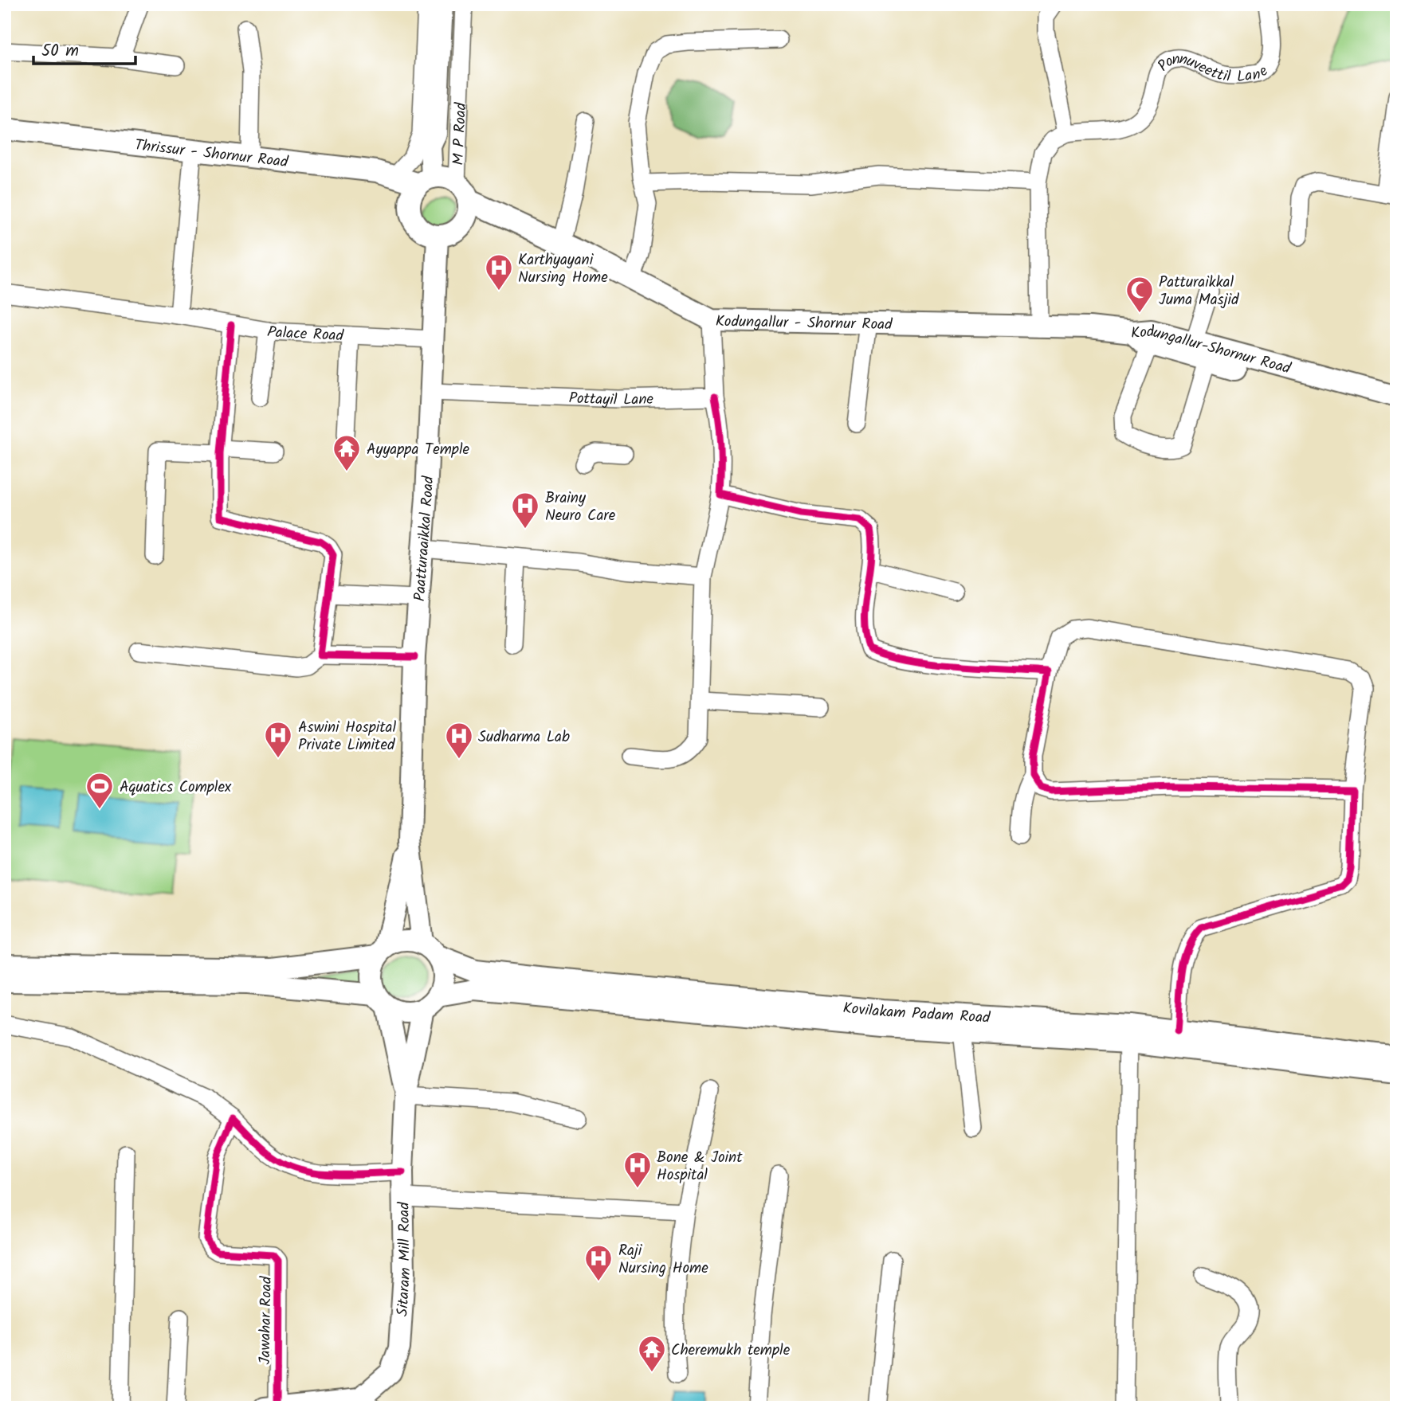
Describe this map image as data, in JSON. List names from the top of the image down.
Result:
{
  "streets": {
    "main road": [
      "Thrissur - Shornur Road",
      "Kodungallur - Shornur Road",
      "Kodungallur-Shornur Road",
      "Paatturaaikkal Road",
      "Kovilakam Padam Road",
      "Sitaram Mill Road"
    ],
    "street": [
      "Ponnuveettil Lane",
      "M P Road",
      "Palace Road",
      "Pottayil Lane",
      "Jawahar Road"
    ]
  },
  "crossings": [
    ["M P Road", "Thrissur - Shornur Road"],
    ["M P Road", "Kodungallur - Shornur Road"],
    ["M P Road", "Paatturaaikkal Road"],
    ["Thrissur - Shornur Road", "Kodungallur - Shornur Road"],
    ["Thrissur - Shornur Road", "Paatturaaikkal Road"],
    ["Kodungallur - Shornur Road", "Kodungallur-Shornur Road"],
    ["Kodungallur - Shornur Road", "Paatturaaikkal Road"],
    ["Palace Road", "Paatturaaikkal Road"],
    ["Pottayil Lane", "Paatturaaikkal Road"],
    ["Kovilakam Padam Road", "Sitaram Mill Road"],
    ["Sitaram Mill Road", "Jawahar Road"]
  ],
  "places": {
    "hospital": [
      "Karthyayani Nursing Home",
      "Brainy Neuro Care",
      "Aswini Hospital Private Limited",
      "Sudharma Lab",
      "Bone & Joint Hospital",
      "Raji Nursing Home"
    ],
    "mosque": ["Patturaikkal Juma Masjid"],
    "temple": ["Ayyappa Temple", "Cheremukh temple"],
    "sports": ["Aquatics Complex"]
  },
  "scale_bar": "50 m"
}
